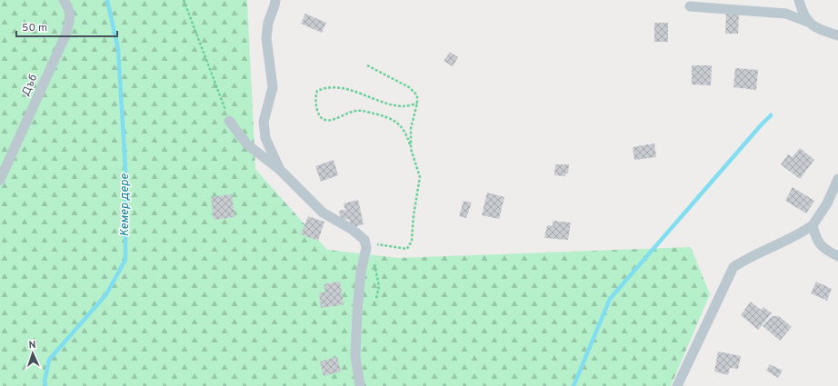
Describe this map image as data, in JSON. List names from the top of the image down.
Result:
{
  "streets": {
    "street": ["Дъб"]
  },
  "water": ["Кемер дере"],
  "scale_bar": "50 m",
  "north": "top"
}
